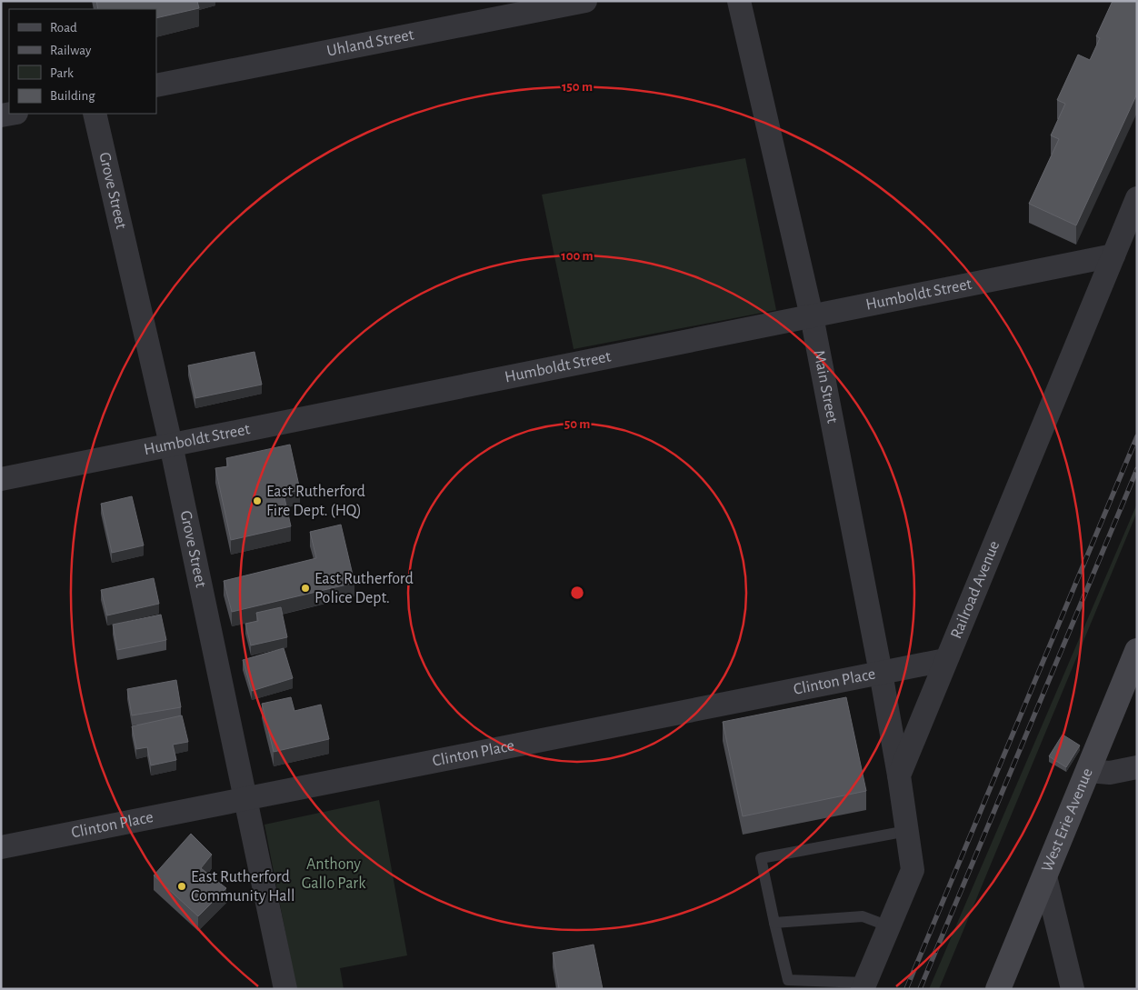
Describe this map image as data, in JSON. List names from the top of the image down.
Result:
{
  "streets": {
    "street": [
      "Uhland Street",
      "Grove Street",
      "Humboldt Street",
      "Main Street",
      "Railroad Avenue",
      "Clinton Place",
      "West Erie Avenue"
    ]
  },
  "crossings": [
    ["Grove Street", "Humboldt Street"],
    ["Grove Street", "Clinton Place"],
    ["Humboldt Street", "Main Street"],
    ["Humboldt Street", "Railroad Avenue"],
    ["Main Street", "Railroad Avenue"],
    ["Main Street", "Clinton Place"],
    ["Railroad Avenue", "Clinton Place"]
  ],
  "parks": ["Anthony Gallo Park"],
  "places": ["East Rutherford Fire Dept. (HQ)", "East Rutherford Police Dept.", "East Rutherford Community Hall"],
  "legend": [
    "Road",
    "Railway",
    "Park",
    "Building"
  ],
  "rings": ["150 m", "100 m", "50 m"]
}
